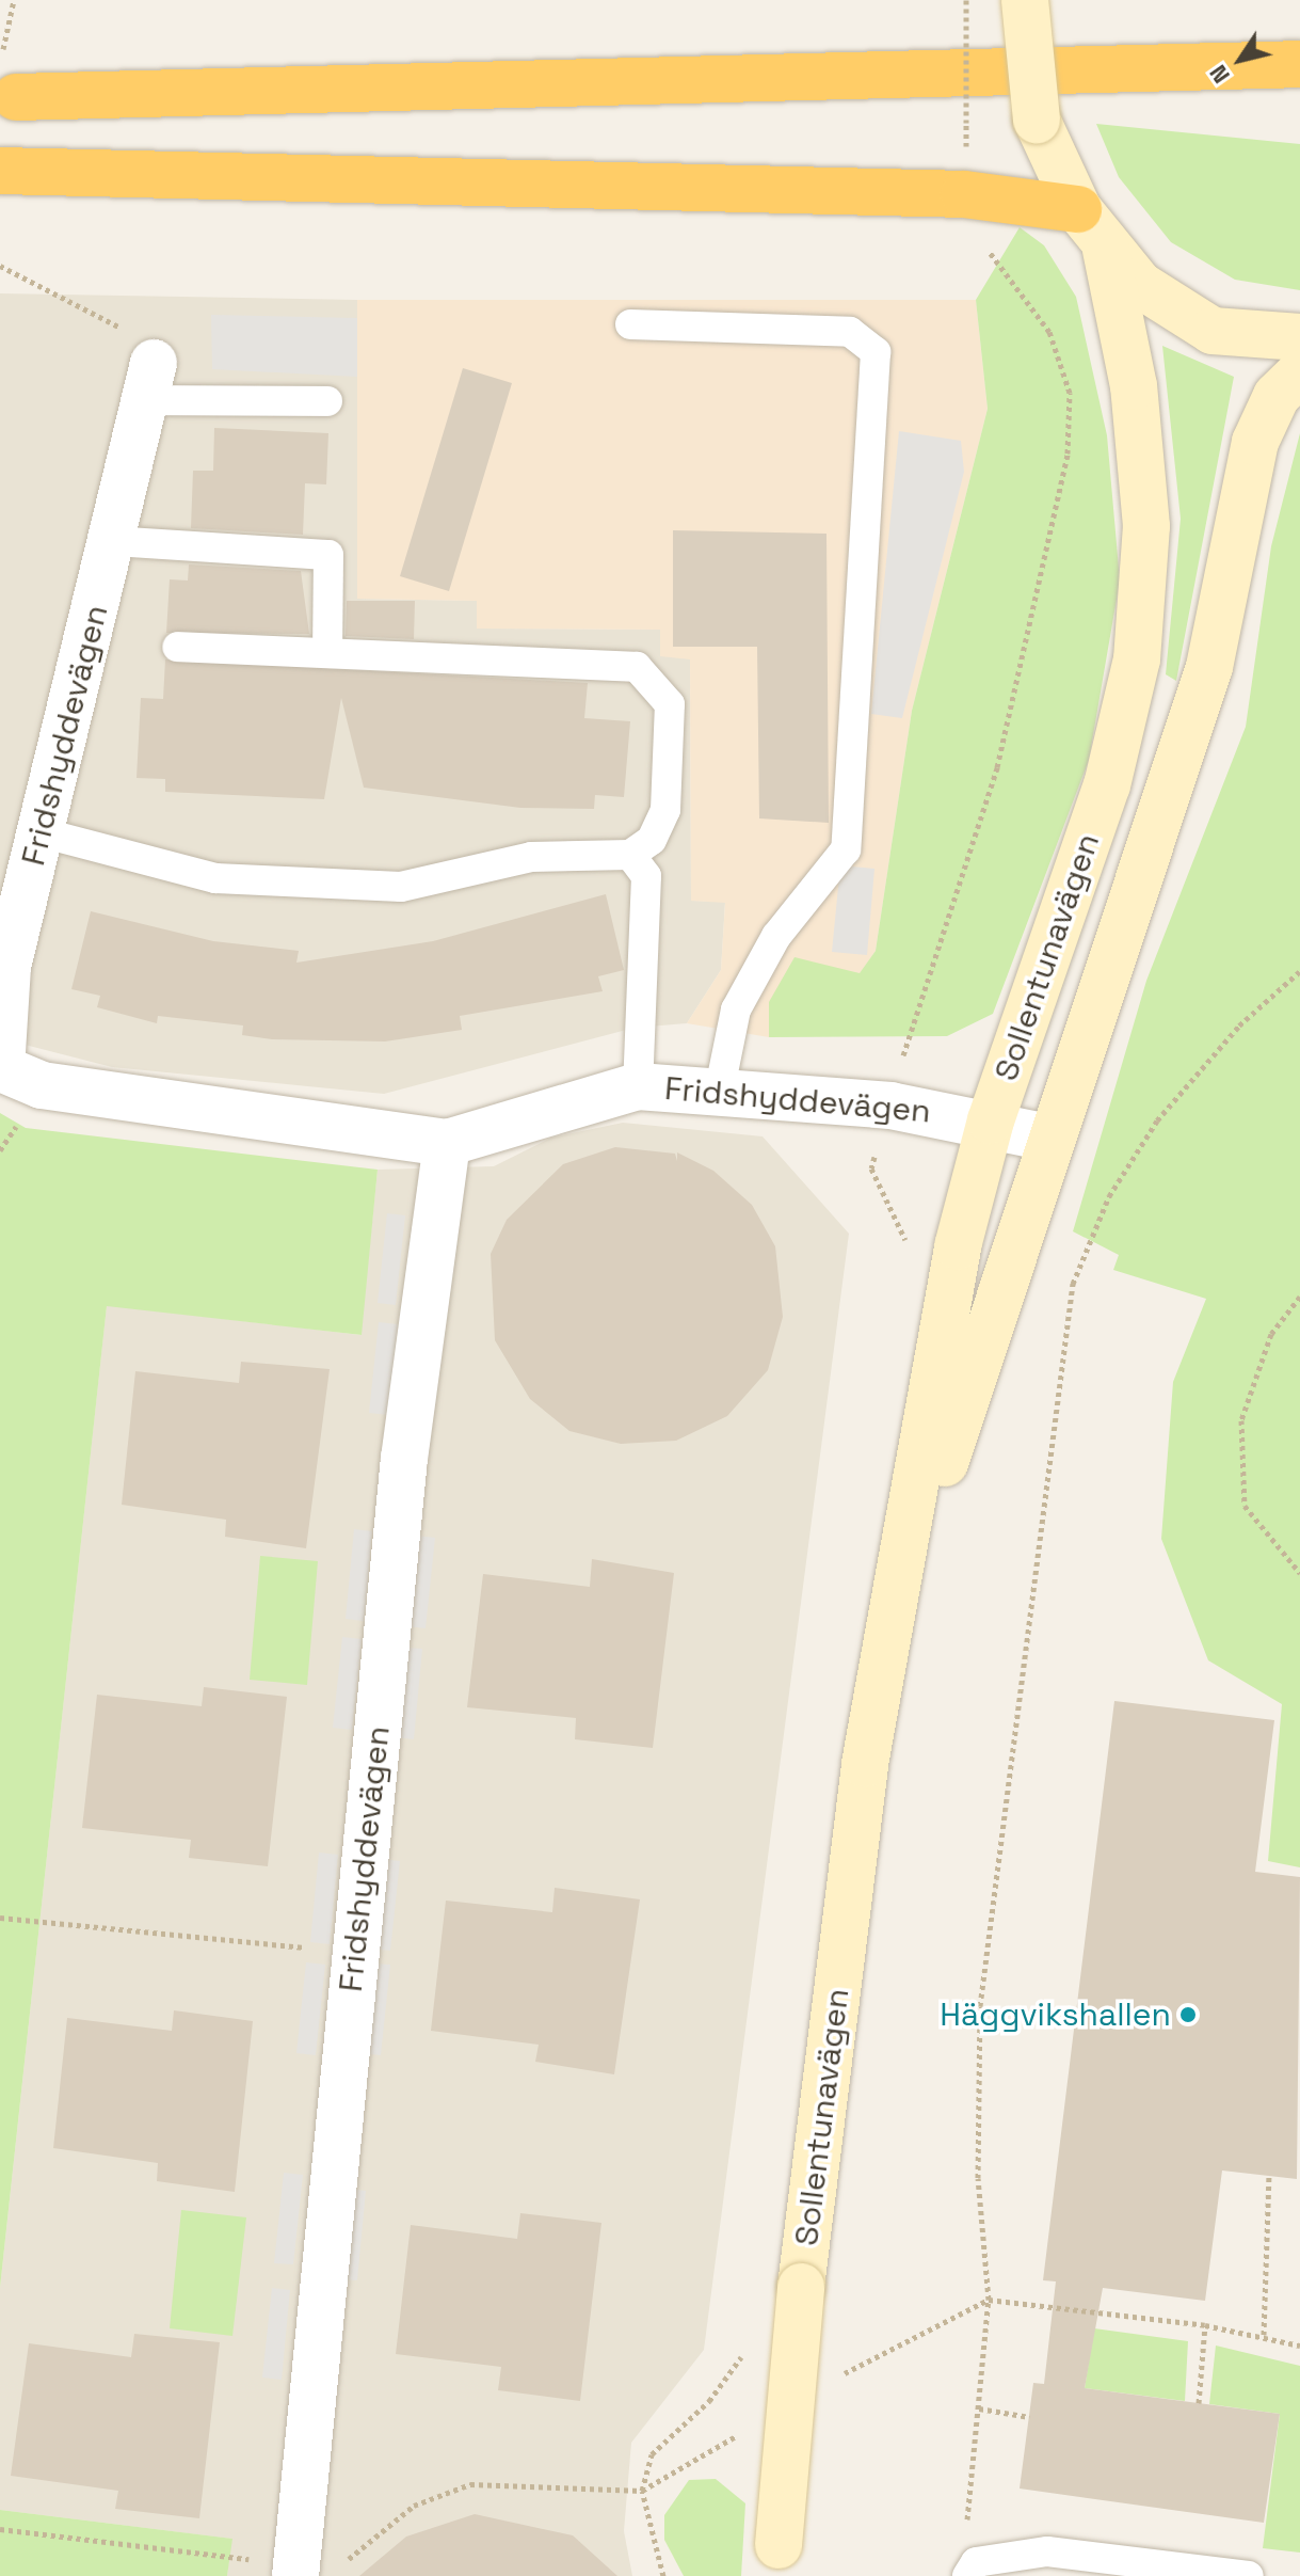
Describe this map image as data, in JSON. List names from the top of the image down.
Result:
{
  "streets": {
    "street": ["Fridshyddevägen", "Sollentunavägen"]
  },
  "crossings": [
    ["Fridshyddevägen", "Sollentunavägen"]
  ],
  "places": ["Häggvikshallen"],
  "north": "bottom left"
}
